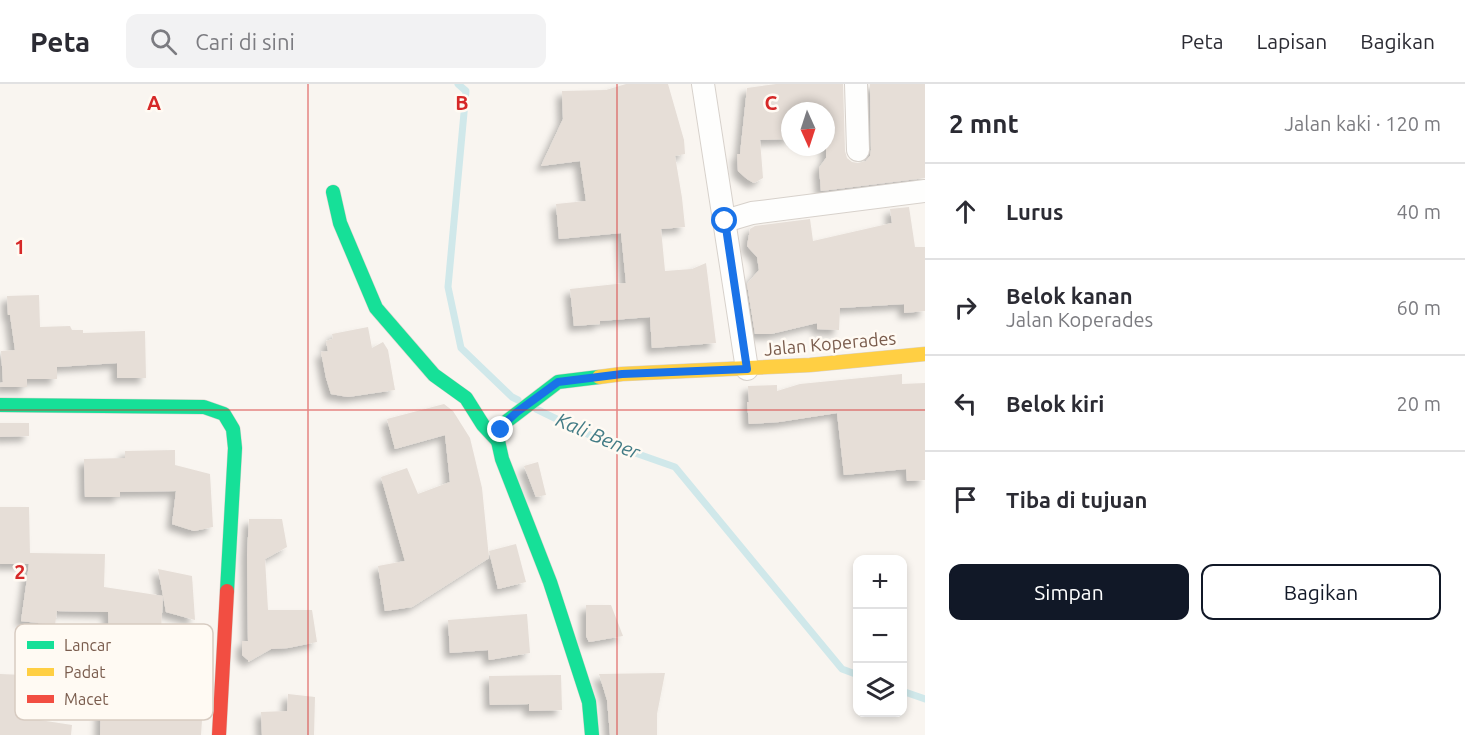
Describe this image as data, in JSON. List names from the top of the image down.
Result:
{
  "streets": {
    "street": ["Jalan Koperades"]
  },
  "water": ["Kali Bener"],
  "legend": ["Lancar", "Padat", "Macet"],
  "north": "bottom",
  "page": {
    "header": "Peta",
    "search": "Cari di sini",
    "nav": ["Peta", "Lapisan", "Bagikan"],
    "heading": ["2 mnt", "Jalan kaki · 120 m"],
    "list": [
      ["Lurus", "40 m"],
      ["Belok kanan", "Jalan Koperades", "60 m"],
      ["Belok kiri", "20 m"],
      "Tiba di tujuan"
    ],
    "buttons": ["Simpan", "Bagikan"],
    "map_buttons": ["+", "−"]
  },
  "grid": {
    "columns": ["A", "B", "C"],
    "rows": ["1", "2"]
  }
}
